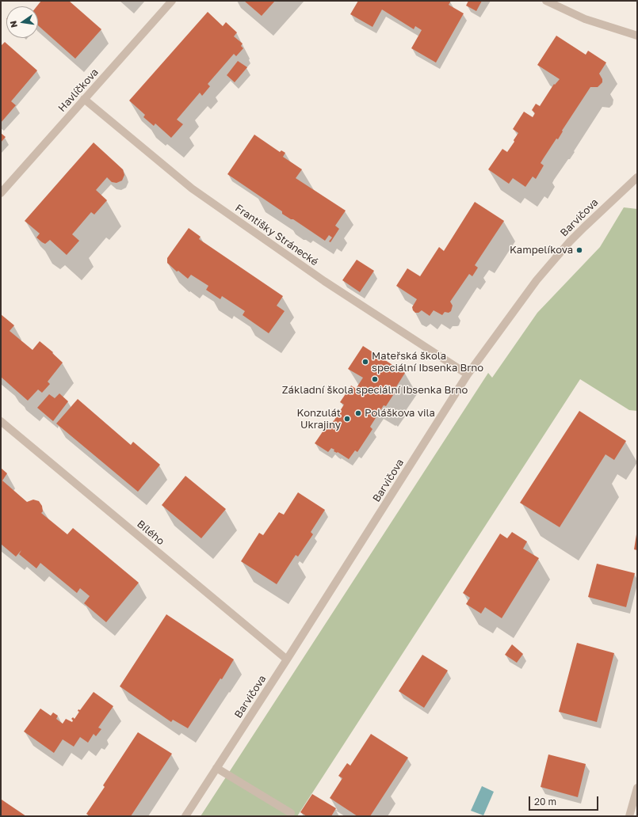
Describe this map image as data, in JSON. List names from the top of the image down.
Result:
{
  "streets": {
    "street": [
      "Havlíčkova",
      "Barvičova",
      "Františky Stránecké",
      "Bílého"
    ]
  },
  "crossings": [
    ["Havlíčkova", "Františky Stránecké"],
    ["Barvičova", "Františky Stránecké"],
    ["Barvičova", "Bílého"]
  ],
  "places": [
    "Kampelíkova",
    "Mateřská škola speciální Ibsenka Brno",
    "Základní škola speciální Ibsenka Brno",
    "Poláškova vila",
    "Konzulát Ukrajiny"
  ],
  "scale_bar": "20 m",
  "north": "left"
}
